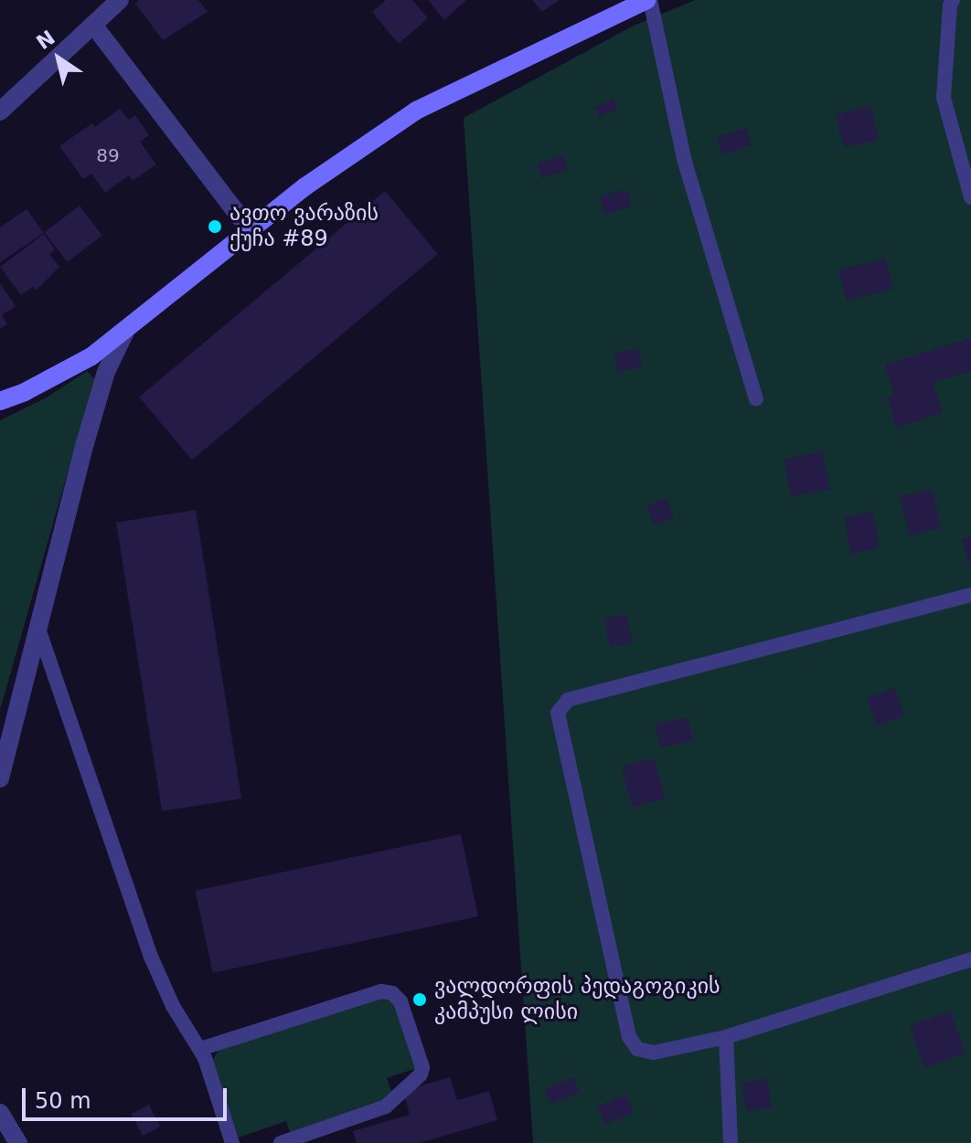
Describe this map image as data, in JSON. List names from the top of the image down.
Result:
{
  "places": ["ავთო ვარაზის ქუჩა #89", "ვალდორფის პედაგოგიკის კამპუსი ლისი"],
  "house_numbers": ["89"],
  "scale_bar": "50 m",
  "north": "top left"
}
